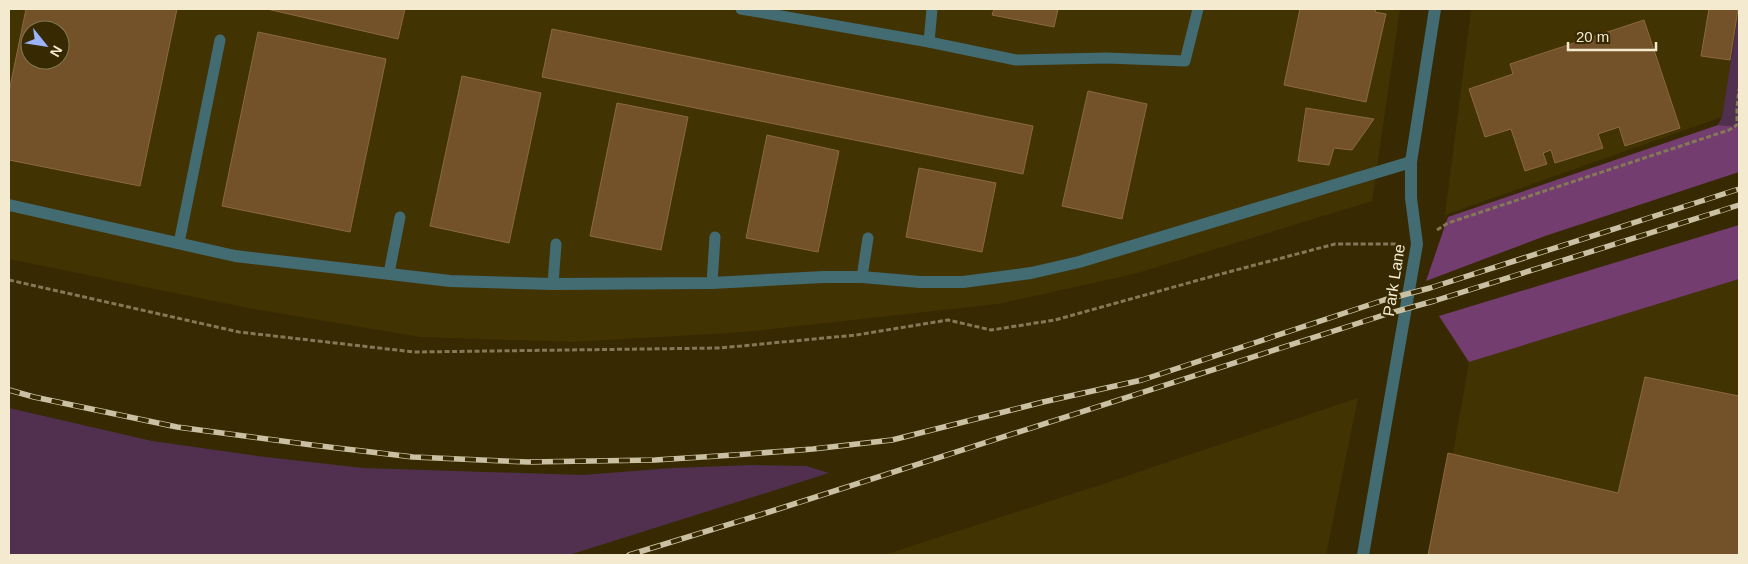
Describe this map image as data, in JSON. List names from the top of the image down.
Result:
{
  "streets": {
    "street": ["Park Lane"]
  },
  "scale_bar": "20 m",
  "north": "bottom right"
}
